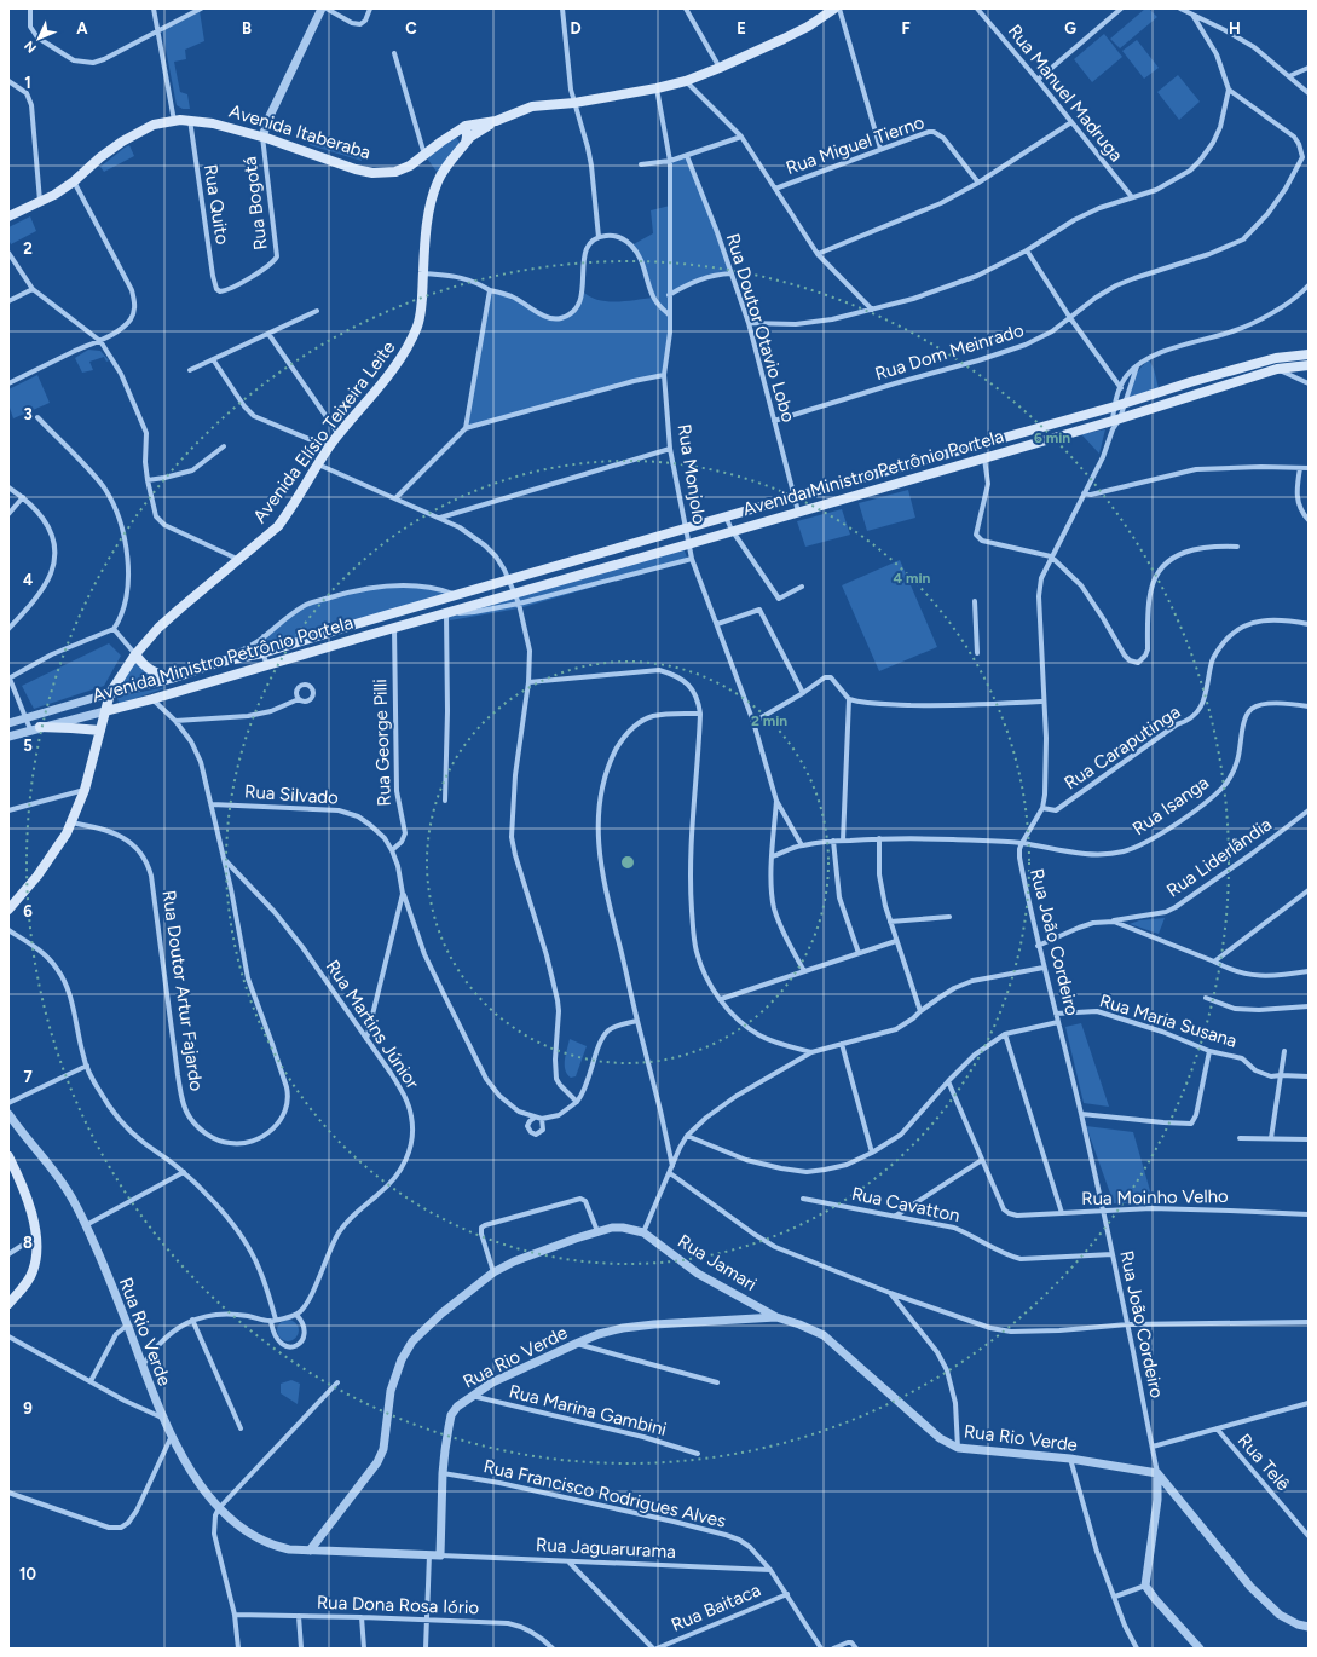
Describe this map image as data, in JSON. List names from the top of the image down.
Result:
{
  "streets": {
    "main road": ["Avenida Itaberaba", "Avenida Elísio Teixeira Leite", "Avenida Ministro Petrônio Portela"],
    "street": [
      "Rua Manuel Madruga",
      "Rua Miguel Tierno",
      "Rua Bogotá",
      "Rua Quito",
      "Rua Doutor Otavio Lobo",
      "Rua Dom Meinrado",
      "Rua Monjolo",
      "Rua George Pilli",
      "Rua Caraputinga",
      "Rua Silvado",
      "Rua Isanga",
      "Rua Liderlândia",
      "Rua João Cordeiro",
      "Rua Doutor Artur Fajardo",
      "Rua Maria Susana",
      "Rua Martins Júnior",
      "Rua Moinho Velho",
      "Rua Cavatton",
      "Rua Jamari",
      "Rua Rio Verde",
      "Rua Marina Gambini",
      "Rua Telê",
      "Rua Francisco Rodrigues Alves",
      "Rua Jaguarurama",
      "Rua Dona Rosa Iório",
      "Rua Baitaca"
    ]
  },
  "crossings": [
    ["Avenida Itaberaba", "Rua Bogotá"],
    ["Avenida Itaberaba", "Rua Quito"],
    ["Avenida Itaberaba", "Rua Monjolo"],
    ["Rua Bogotá", "Rua Quito"],
    ["Rua Doutor Otavio Lobo", "Rua Dom Meinrado"],
    ["Rua Doutor Otavio Lobo", "Avenida Ministro Petrônio Portela"],
    ["Avenida Elísio Teixeira Leite", "Avenida Ministro Petrônio Portela"],
    ["Avenida Elísio Teixeira Leite", "Rua Doutor Artur Fajardo"],
    ["Avenida Ministro Petrônio Portela", "Rua Monjolo"],
    ["Avenida Ministro Petrônio Portela", "Rua George Pilli"],
    ["Avenida Ministro Petrônio Portela", "Rua João Cordeiro"],
    ["Avenida Ministro Petrônio Portela", "Rua Doutor Artur Fajardo"],
    ["Rua George Pilli", "Rua Silvado"],
    ["Rua Caraputinga", "Rua João Cordeiro"],
    ["Rua Silvado", "Rua Doutor Artur Fajardo"],
    ["Rua Silvado", "Rua Martins Júnior"],
    ["Rua Isanga", "Rua João Cordeiro"],
    ["Rua Liderlândia", "Rua João Cordeiro"],
    ["Rua João Cordeiro", "Rua Maria Susana"],
    ["Rua João Cordeiro", "Rua Moinho Velho"],
    ["Rua João Cordeiro", "Rua Cavatton"],
    ["Rua João Cordeiro", "Rua Rio Verde"],
    ["Rua Doutor Artur Fajardo", "Rua Martins Júnior"],
    ["Rua Jamari", "Rua Rio Verde"],
    ["Rua Rio Verde", "Rua Marina Gambini"],
    ["Rua Rio Verde", "Rua Francisco Rodrigues Alves"],
    ["Rua Rio Verde", "Rua Jaguarurama"],
    ["Rua Francisco Rodrigues Alves", "Rua Jaguarurama"],
    ["Rua Francisco Rodrigues Alves", "Rua Baitaca"]
  ],
  "north": "bottom left",
  "grid": {
    "columns": [
      "A",
      "B",
      "C",
      "D",
      "E",
      "F",
      "G",
      "H"
    ],
    "rows": [
      "1",
      "2",
      "3",
      "4",
      "5",
      "6",
      "7",
      "8",
      "9",
      "10"
    ]
  },
  "rings": ["6 min", "4 min", "2 min"]
}
